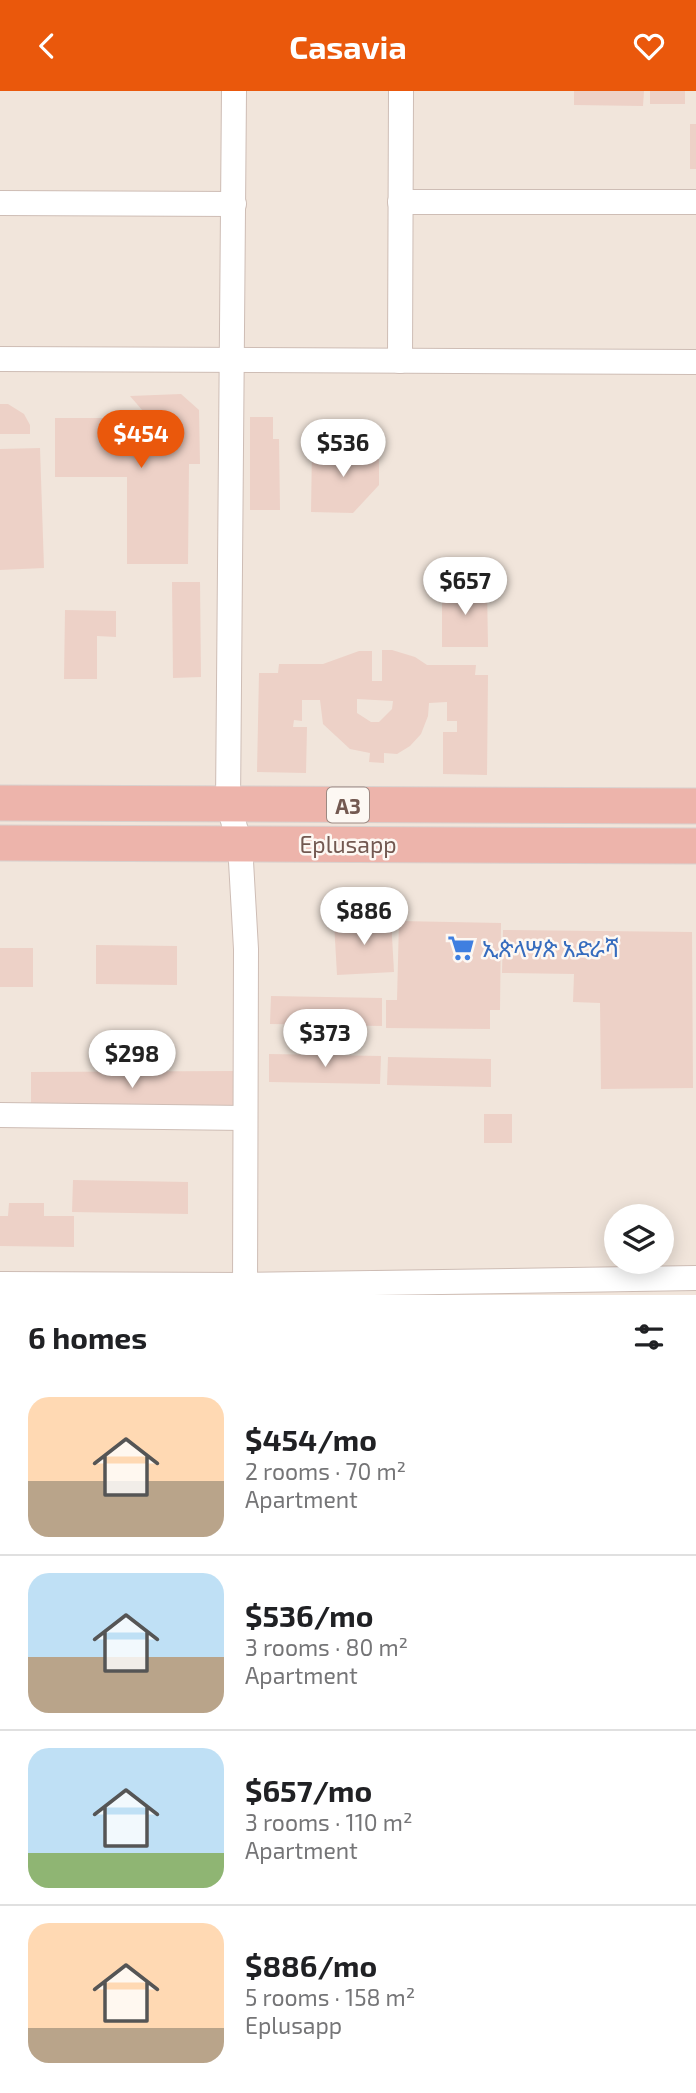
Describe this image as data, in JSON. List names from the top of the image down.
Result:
{
  "streets": {
    "highway": ["A3", "Eplusapp"]
  },
  "places": {
    "supermarket": ["ኢጵላሣጵ አድራሻ"]
  },
  "page": {
    "header": "Casavia",
    "price": [
      "$454",
      "$536",
      "$657",
      "$886",
      "$373",
      "$298"
    ],
    "heading": "6 homes",
    "list": [
      {
        "name": "$454/mo",
        "note": "2 rooms · 70 m² · Apartment"
      },
      {
        "name": "$536/mo",
        "note": "3 rooms · 80 m² · Apartment"
      },
      {
        "name": "$657/mo",
        "note": "3 rooms · 110 m² · Apartment"
      },
      {
        "name": "$886/mo",
        "note": "5 rooms · 158 m² · Eplusapp"
      }
    ]
  }
}
